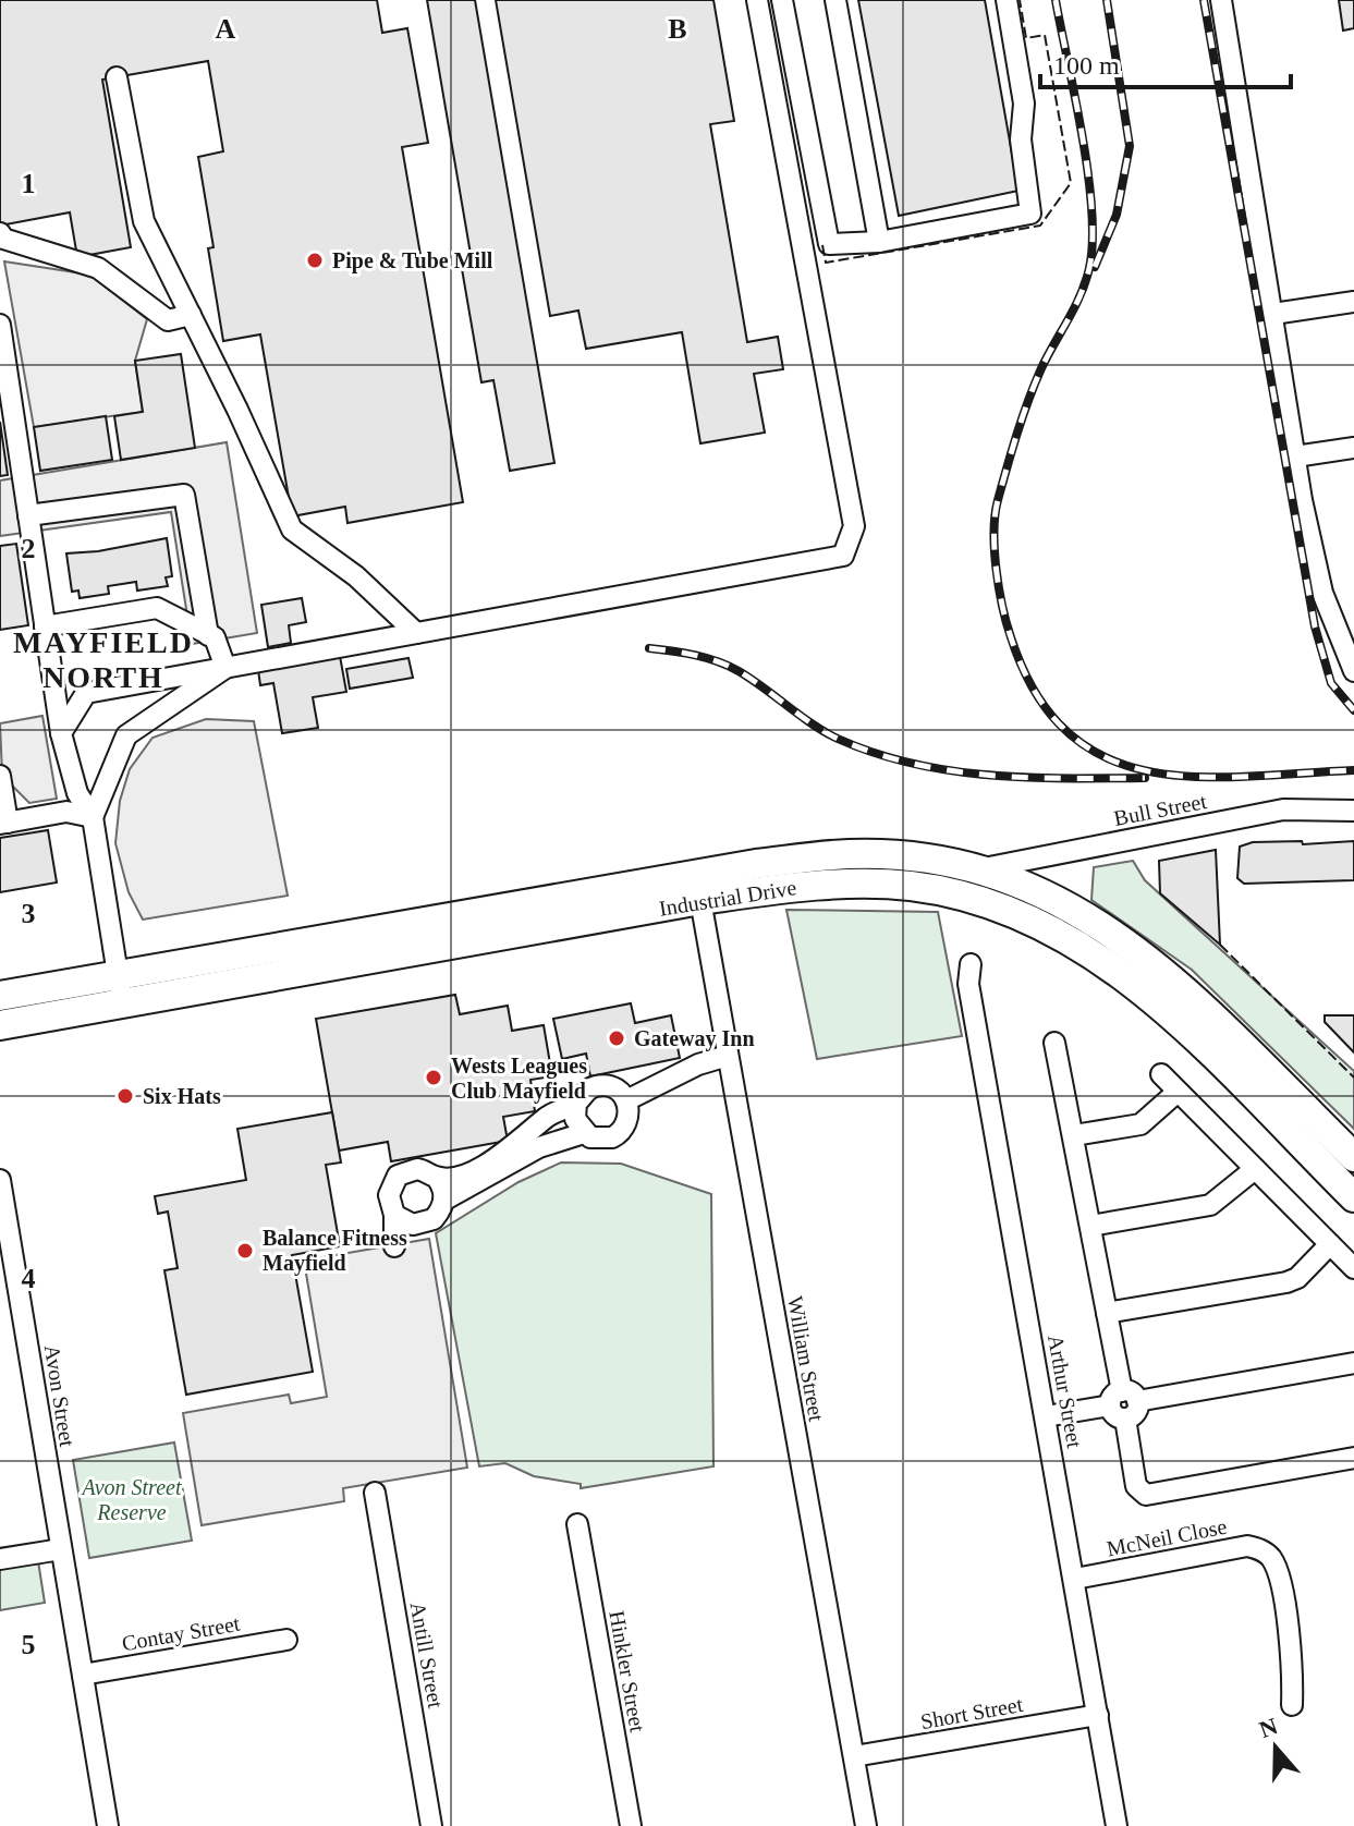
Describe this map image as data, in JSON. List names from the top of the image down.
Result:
{
  "streets": {
    "highway": ["Industrial Drive"],
    "street": [
      "Bull Street",
      "William Street",
      "Arthur Street",
      "Avon Street",
      "McNeil Close",
      "Contay Street",
      "Antill Street",
      "Hinkler Street",
      "Short Street"
    ]
  },
  "crossings": [
    ["Bull Street", "Industrial Drive"],
    ["Industrial Drive", "William Street"],
    ["William Street", "Short Street"],
    ["Arthur Street", "McNeil Close"],
    ["Arthur Street", "Short Street"],
    ["Avon Street", "Contay Street"]
  ],
  "districts": ["MAYFIELD NORTH"],
  "parks": ["Avon Street Reserve"],
  "places": [
    "Pipe & Tube Mill",
    "Gateway Inn",
    "Wests Leagues Club Mayfield",
    "Six Hats",
    "Balance Fitness Mayfield"
  ],
  "scale_bar": "100 m",
  "north": "top",
  "grid": {
    "columns": ["A", "B"],
    "rows": [
      "1",
      "2",
      "3",
      "4",
      "5"
    ]
  }
}
